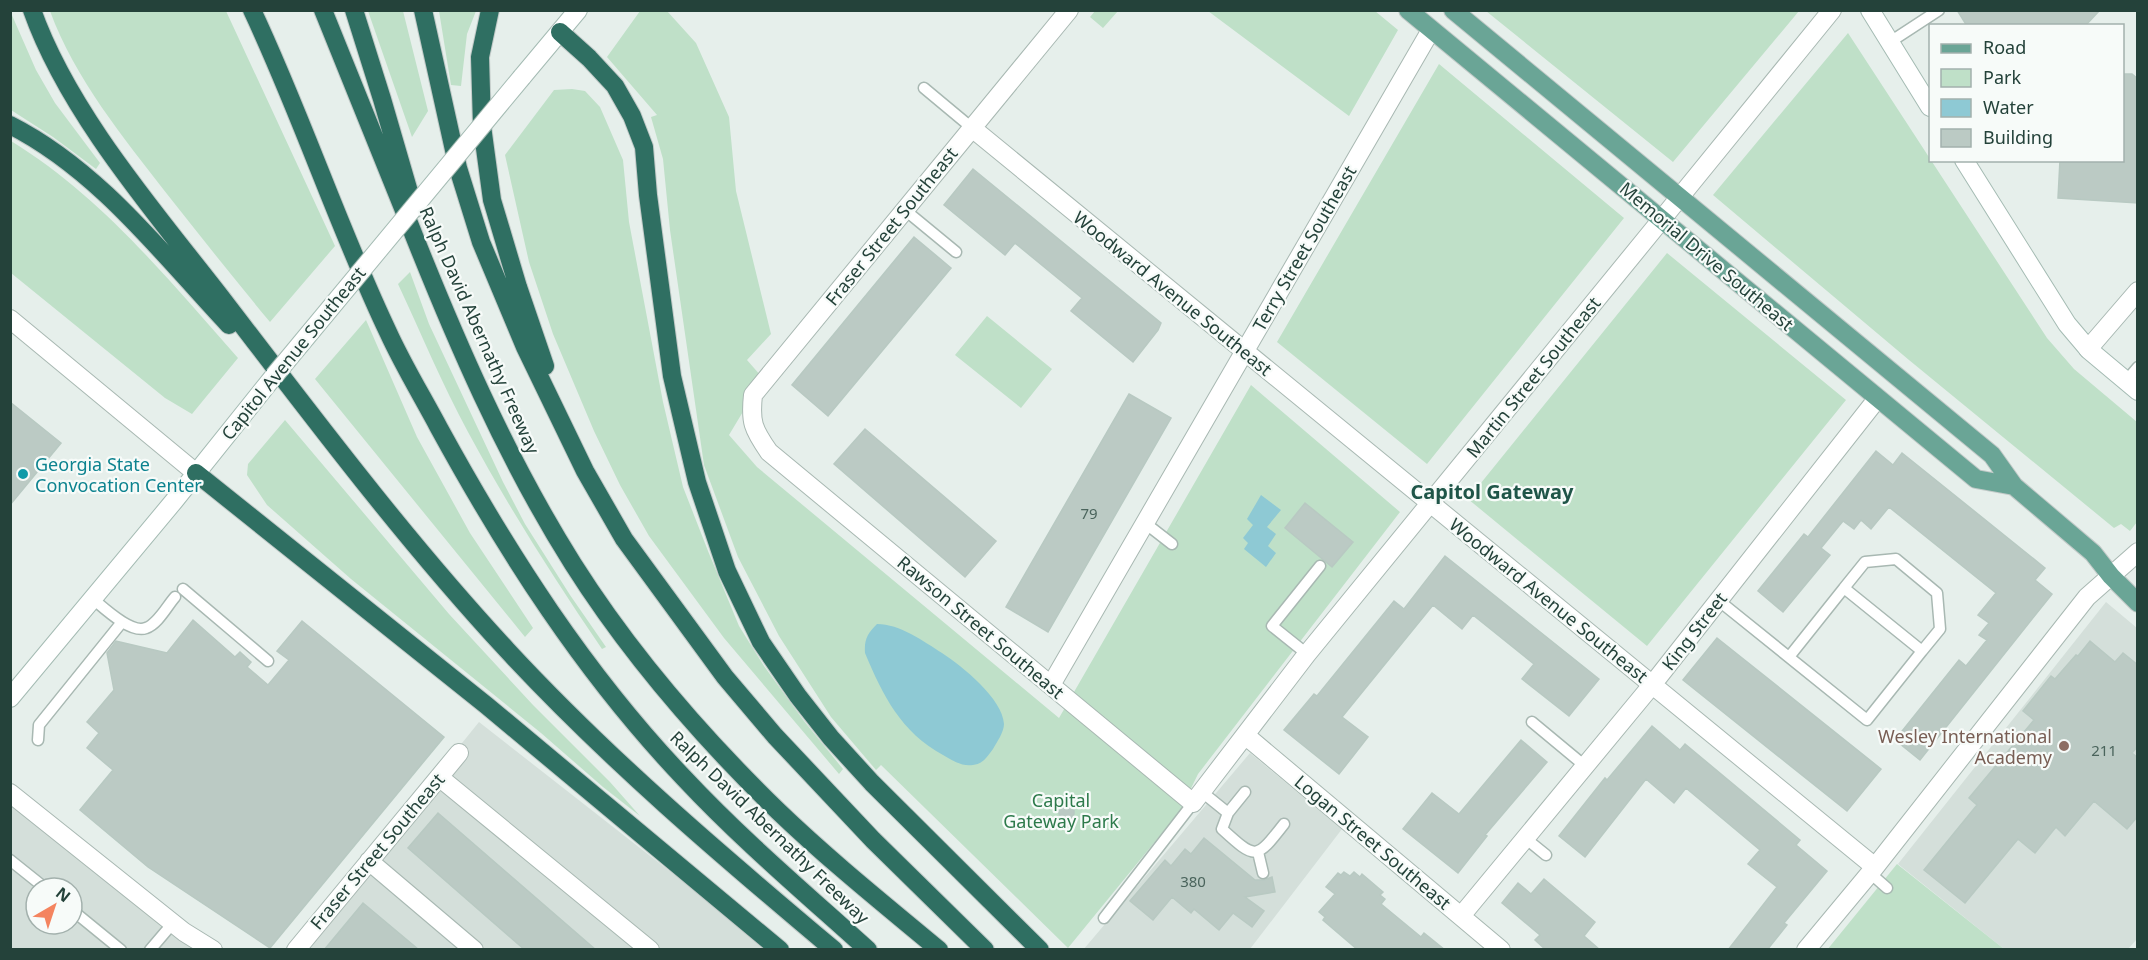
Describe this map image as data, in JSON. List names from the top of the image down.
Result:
{
  "streets": {
    "highway": ["Ralph David Abernathy Freeway"],
    "main road": ["Memorial Drive Southeast"],
    "street": [
      "Fraser Street Southeast",
      "Terry Street Southeast",
      "Woodward Avenue Southeast",
      "Capitol Avenue Southeast",
      "Martin Street Southeast",
      "Rawson Street Southeast",
      "King Street",
      "Logan Street Southeast"
    ]
  },
  "crossings": [
    ["Fraser Street Southeast", "Woodward Avenue Southeast"],
    ["Fraser Street Southeast", "Rawson Street Southeast"],
    ["Terry Street Southeast", "Memorial Drive Southeast"],
    ["Terry Street Southeast", "Woodward Avenue Southeast"],
    ["Terry Street Southeast", "Rawson Street Southeast"],
    ["Memorial Drive Southeast", "Martin Street Southeast"],
    ["Memorial Drive Southeast", "King Street"],
    ["Woodward Avenue Southeast", "Martin Street Southeast"],
    ["Woodward Avenue Southeast", "King Street"],
    ["Martin Street Southeast", "Rawson Street Southeast"],
    ["Martin Street Southeast", "Logan Street Southeast"],
    ["King Street", "Logan Street Southeast"]
  ],
  "districts": ["Capitol Gateway"],
  "parks": ["Capital Gateway Park"],
  "places": ["Georgia State Convocation Center", "Wesley International Academy"],
  "house_numbers": ["79", "211", "380"],
  "legend": [
    "Road",
    "Park",
    "Water",
    "Building"
  ],
  "north": "top right"
}
